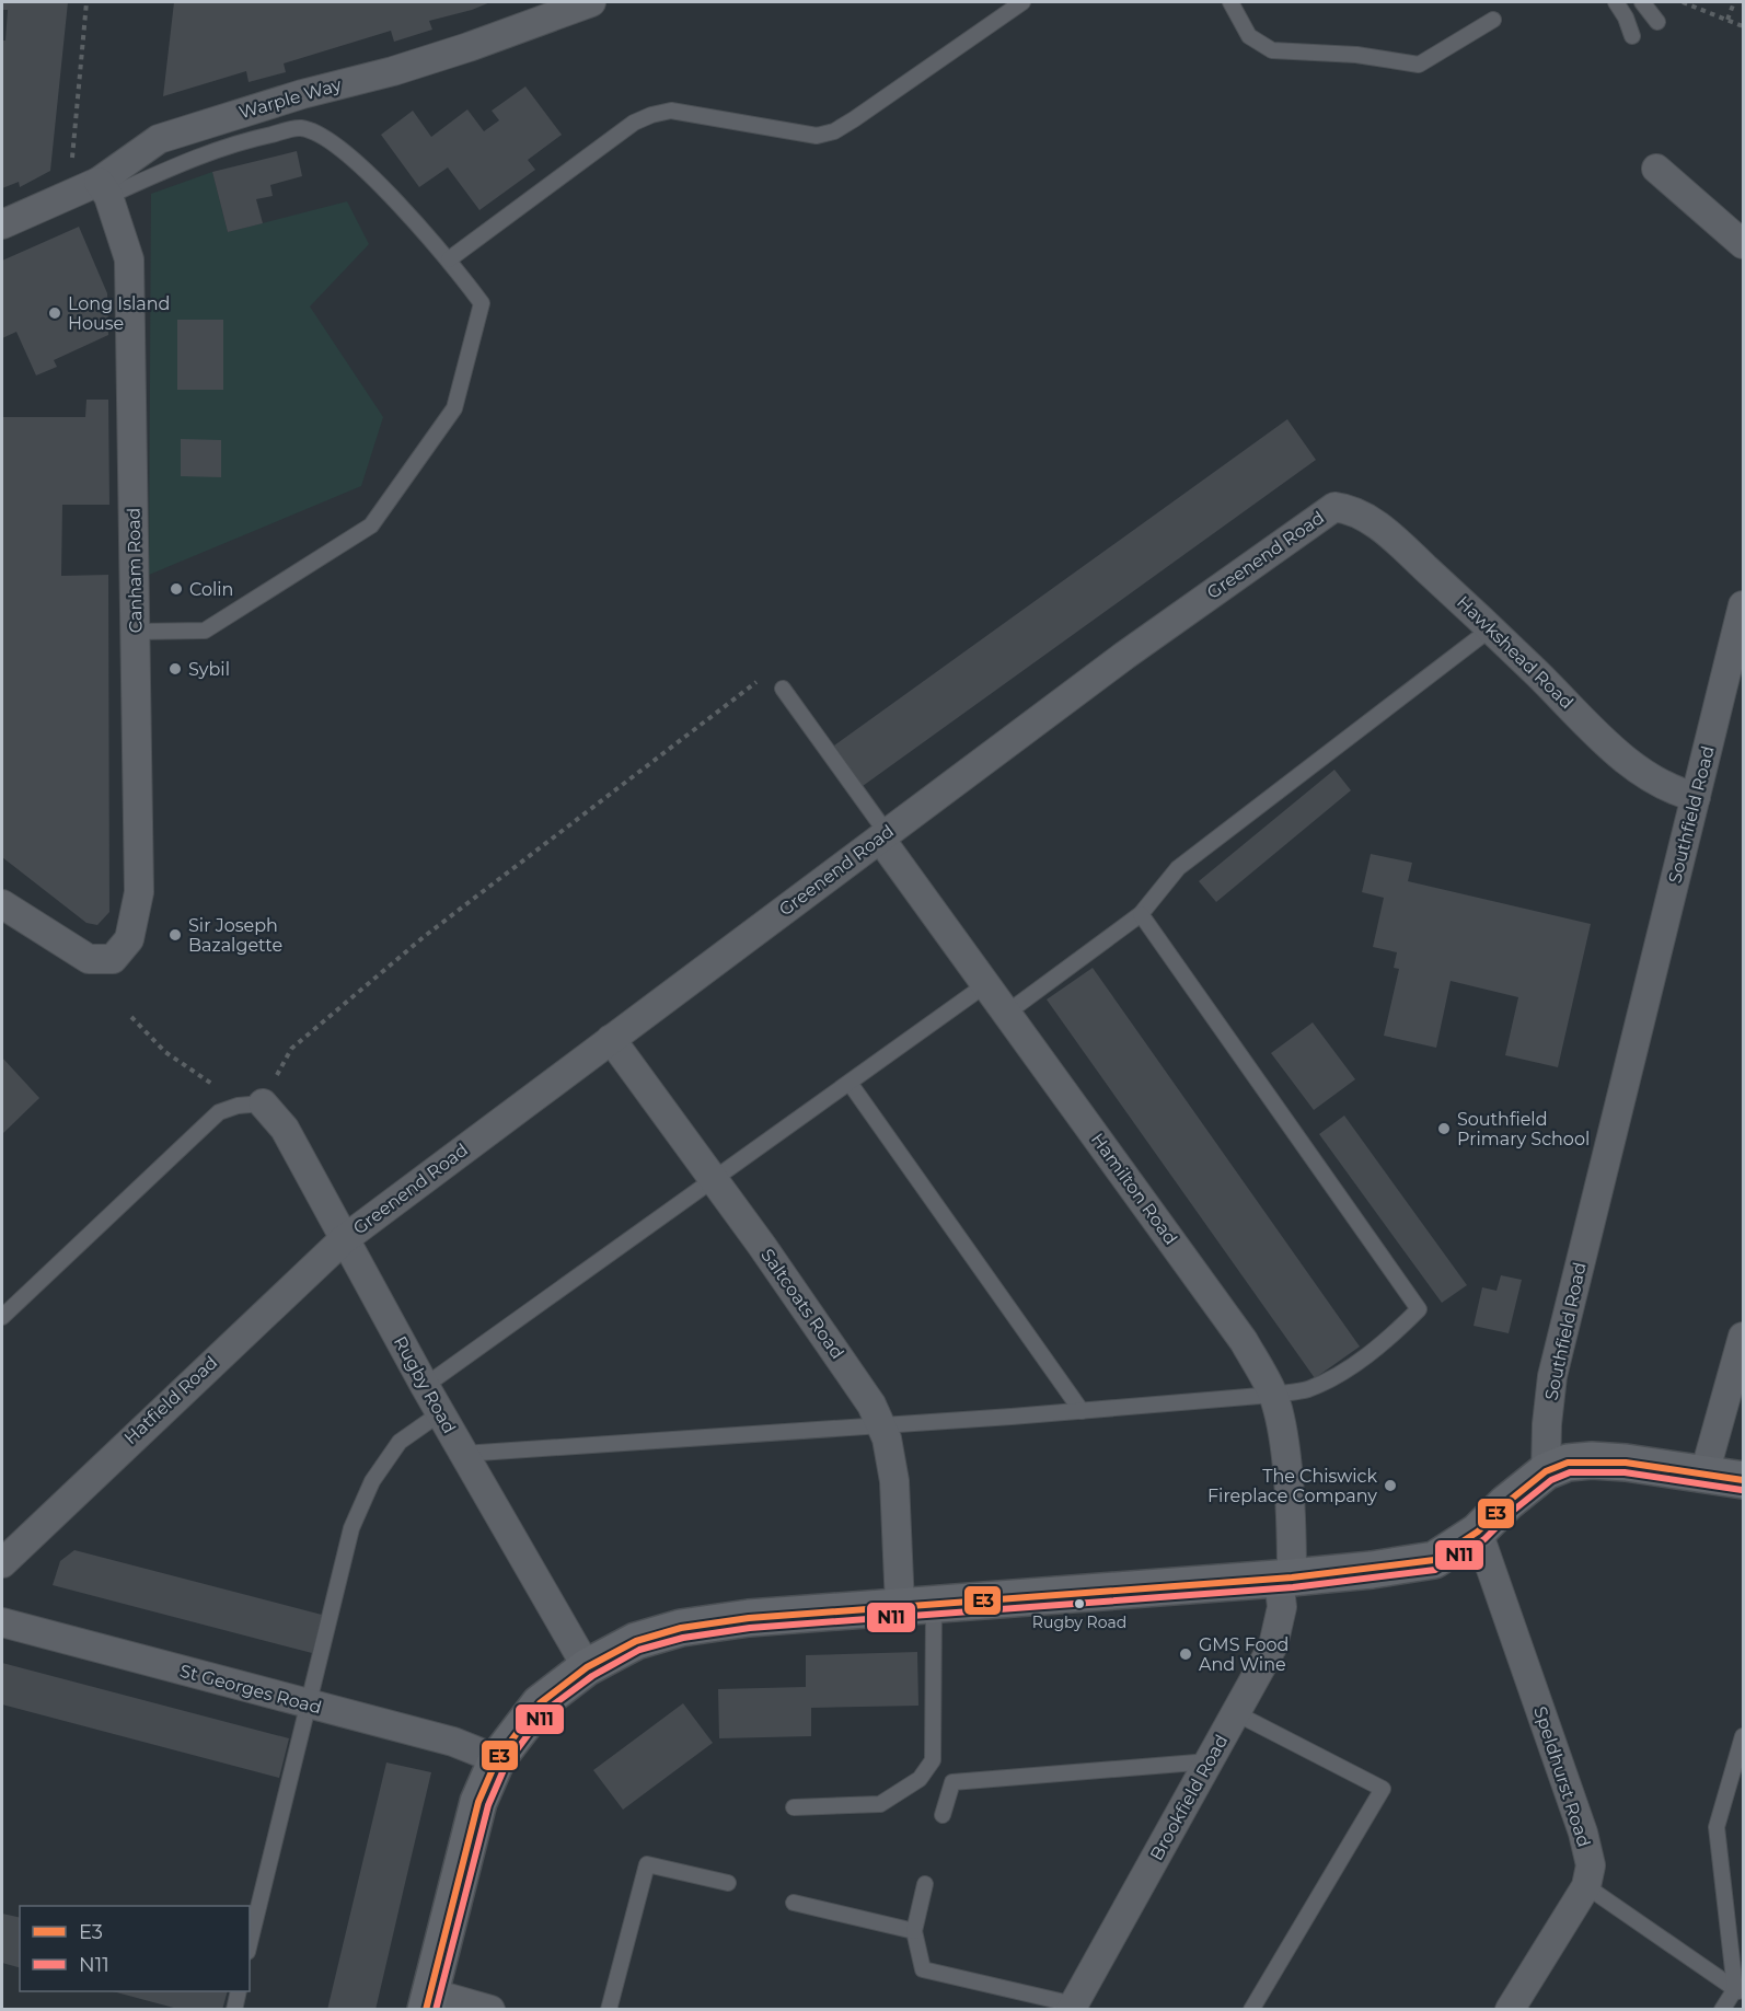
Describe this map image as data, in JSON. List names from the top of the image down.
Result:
{
  "streets": {
    "street": [
      "Warple Way",
      "Greenend Road",
      "Canham Road",
      "Hawkshead Road",
      "Southfield Road",
      "Hamilton Road",
      "Saltcoats Road",
      "Rugby Road",
      "Hatfield Road",
      "St Georges Road",
      "Speldhurst Road",
      "Brookfield Road"
    ]
  },
  "crossings": [
    ["Warple Way", "Canham Road"],
    ["Greenend Road", "Hawkshead Road"],
    ["Greenend Road", "Hamilton Road"],
    ["Greenend Road", "Saltcoats Road"],
    ["Greenend Road", "Rugby Road"],
    ["Greenend Road", "Hatfield Road"],
    ["Hawkshead Road", "Southfield Road"],
    ["Hamilton Road", "Brookfield Road"],
    ["Rugby Road", "Hatfield Road"]
  ],
  "places": [
    "Long Island House",
    "Colin",
    "Sybil",
    "Sir Joseph Bazalgette",
    "Southfield Primary School",
    "The Chiswick Fireplace Company",
    "Rugby Road",
    "GMS Food And Wine"
  ],
  "lines": ["transit line E3", "transit line N11"],
  "legend": ["E3", "N11"]
}
